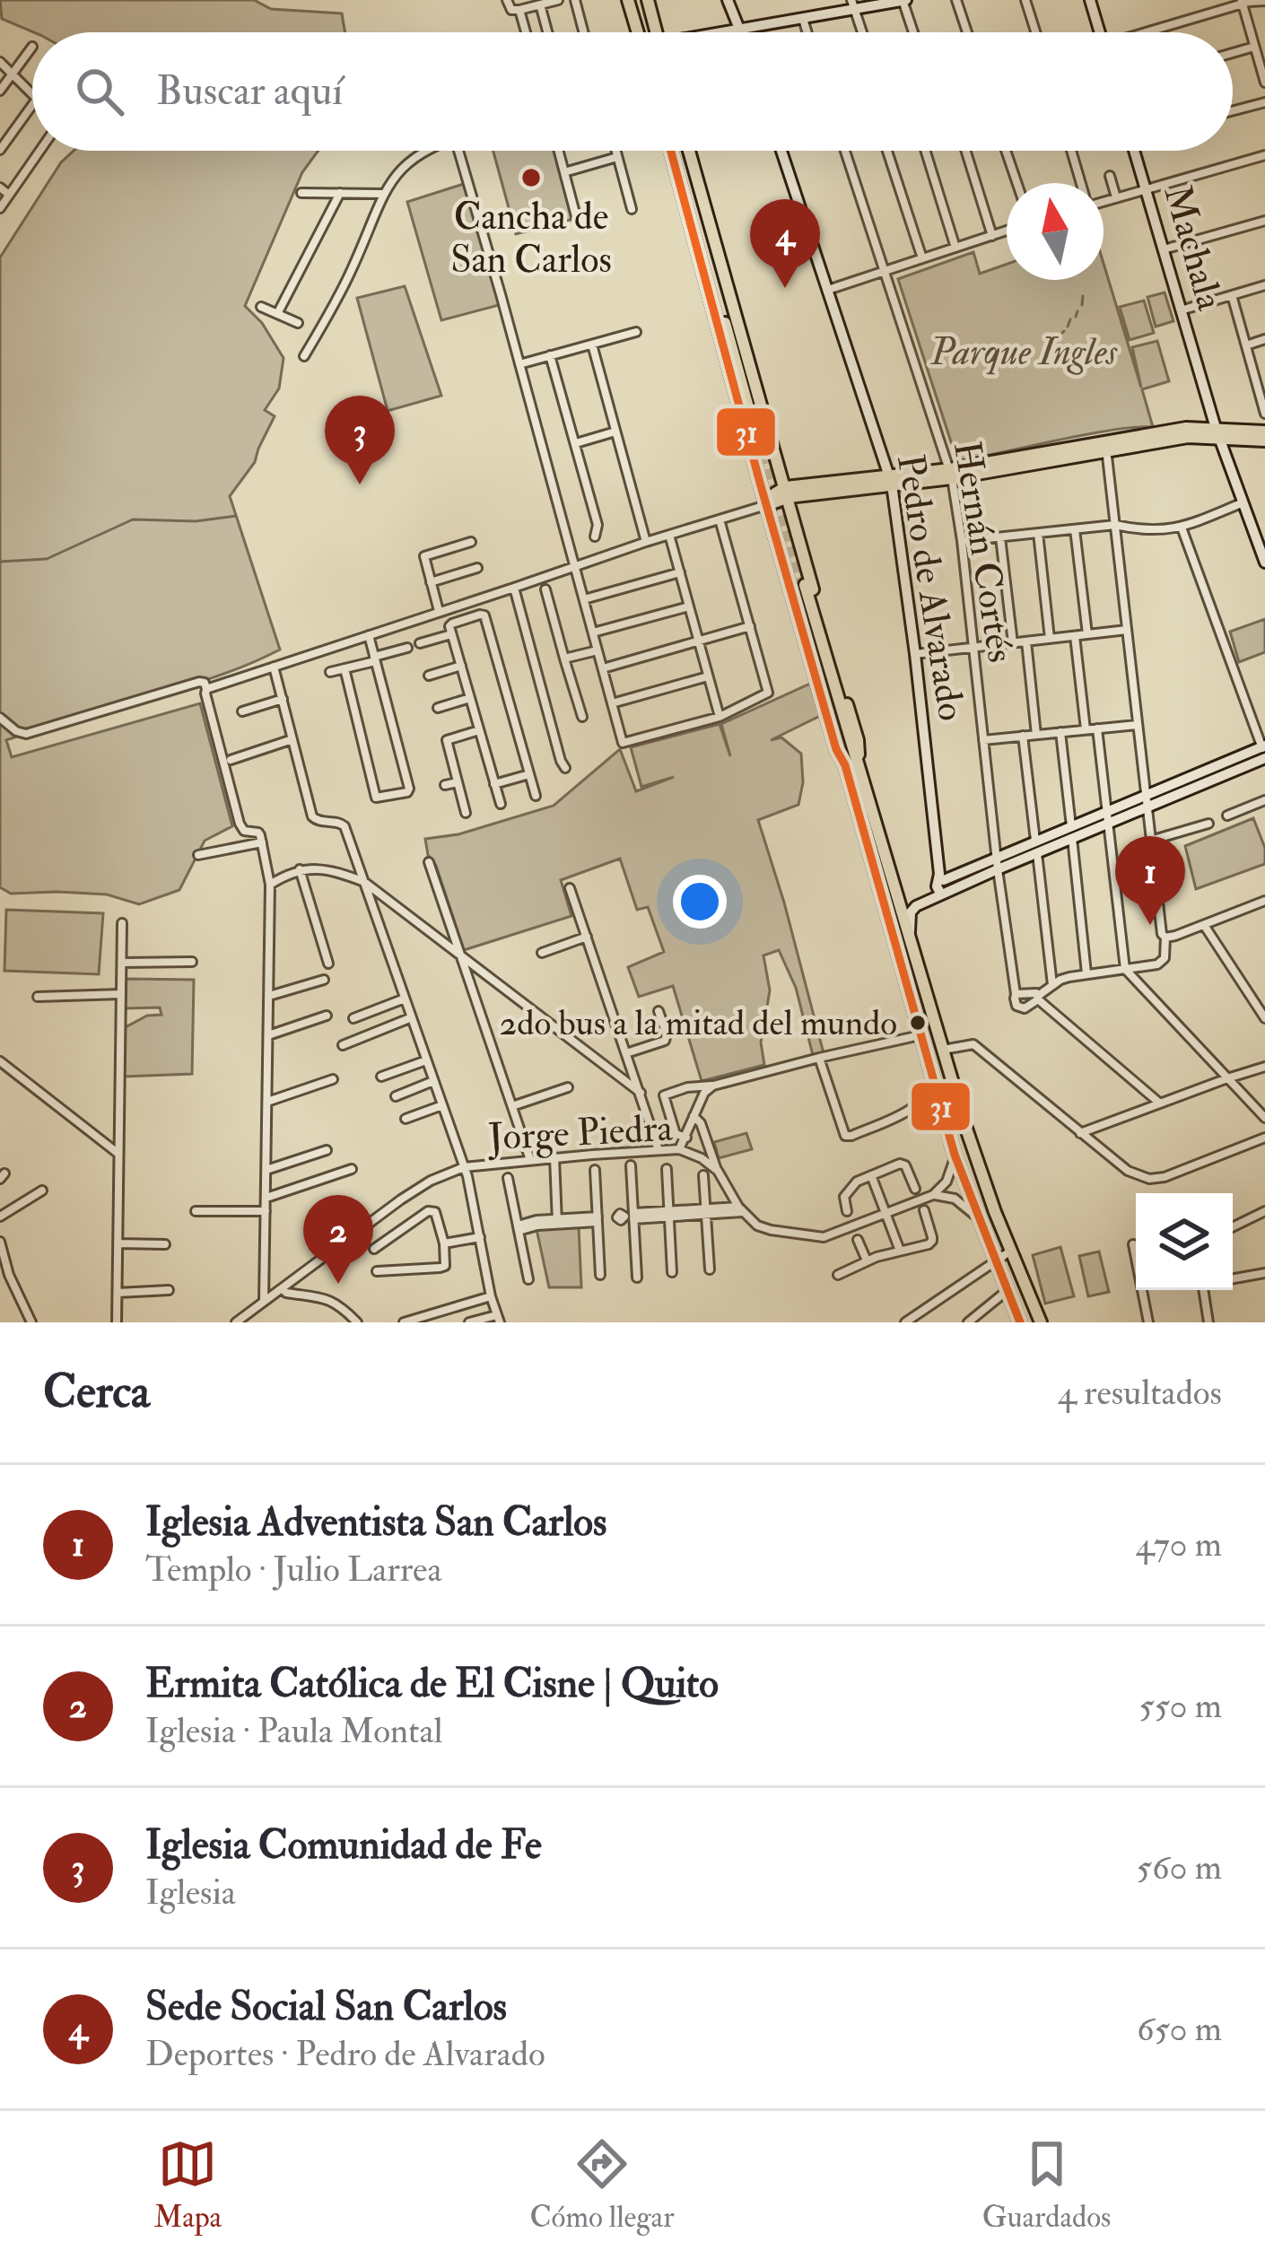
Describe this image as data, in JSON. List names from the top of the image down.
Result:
{
  "streets": {
    "main road": ["Machala", "Pedro de Alvarado"],
    "street": ["Hernán Cortés", "Jorge Piedra"]
  },
  "parks": ["Parque Ingles"],
  "places": ["Cancha de San Carlos", "2do bus a la mitad del mundo"],
  "lines": ["transit line 31"],
  "north": "top",
  "page": {
    "search": "Buscar aquí",
    "pins": [
      "4",
      "3",
      "1",
      "2"
    ],
    "heading": ["Cerca", "4 resultados"],
    "list": [
      {
        "mark": "1",
        "name": "Iglesia Adventista San Carlos",
        "note": "Templo · Julio Larrea",
        "value": "470 m"
      },
      {
        "mark": "2",
        "name": "Ermita Católica de El Cisne | Quito",
        "note": "Iglesia · Paula Montal",
        "value": "550 m"
      },
      {
        "mark": "3",
        "name": "Iglesia Comunidad de Fe",
        "note": "Iglesia",
        "value": "560 m"
      },
      {
        "mark": "4",
        "name": "Sede Social San Carlos",
        "note": "Deportes · Pedro de Alvarado",
        "value": "650 m"
      }
    ],
    "nav": ["Mapa", "Cómo llegar", "Guardados"]
  }
}
